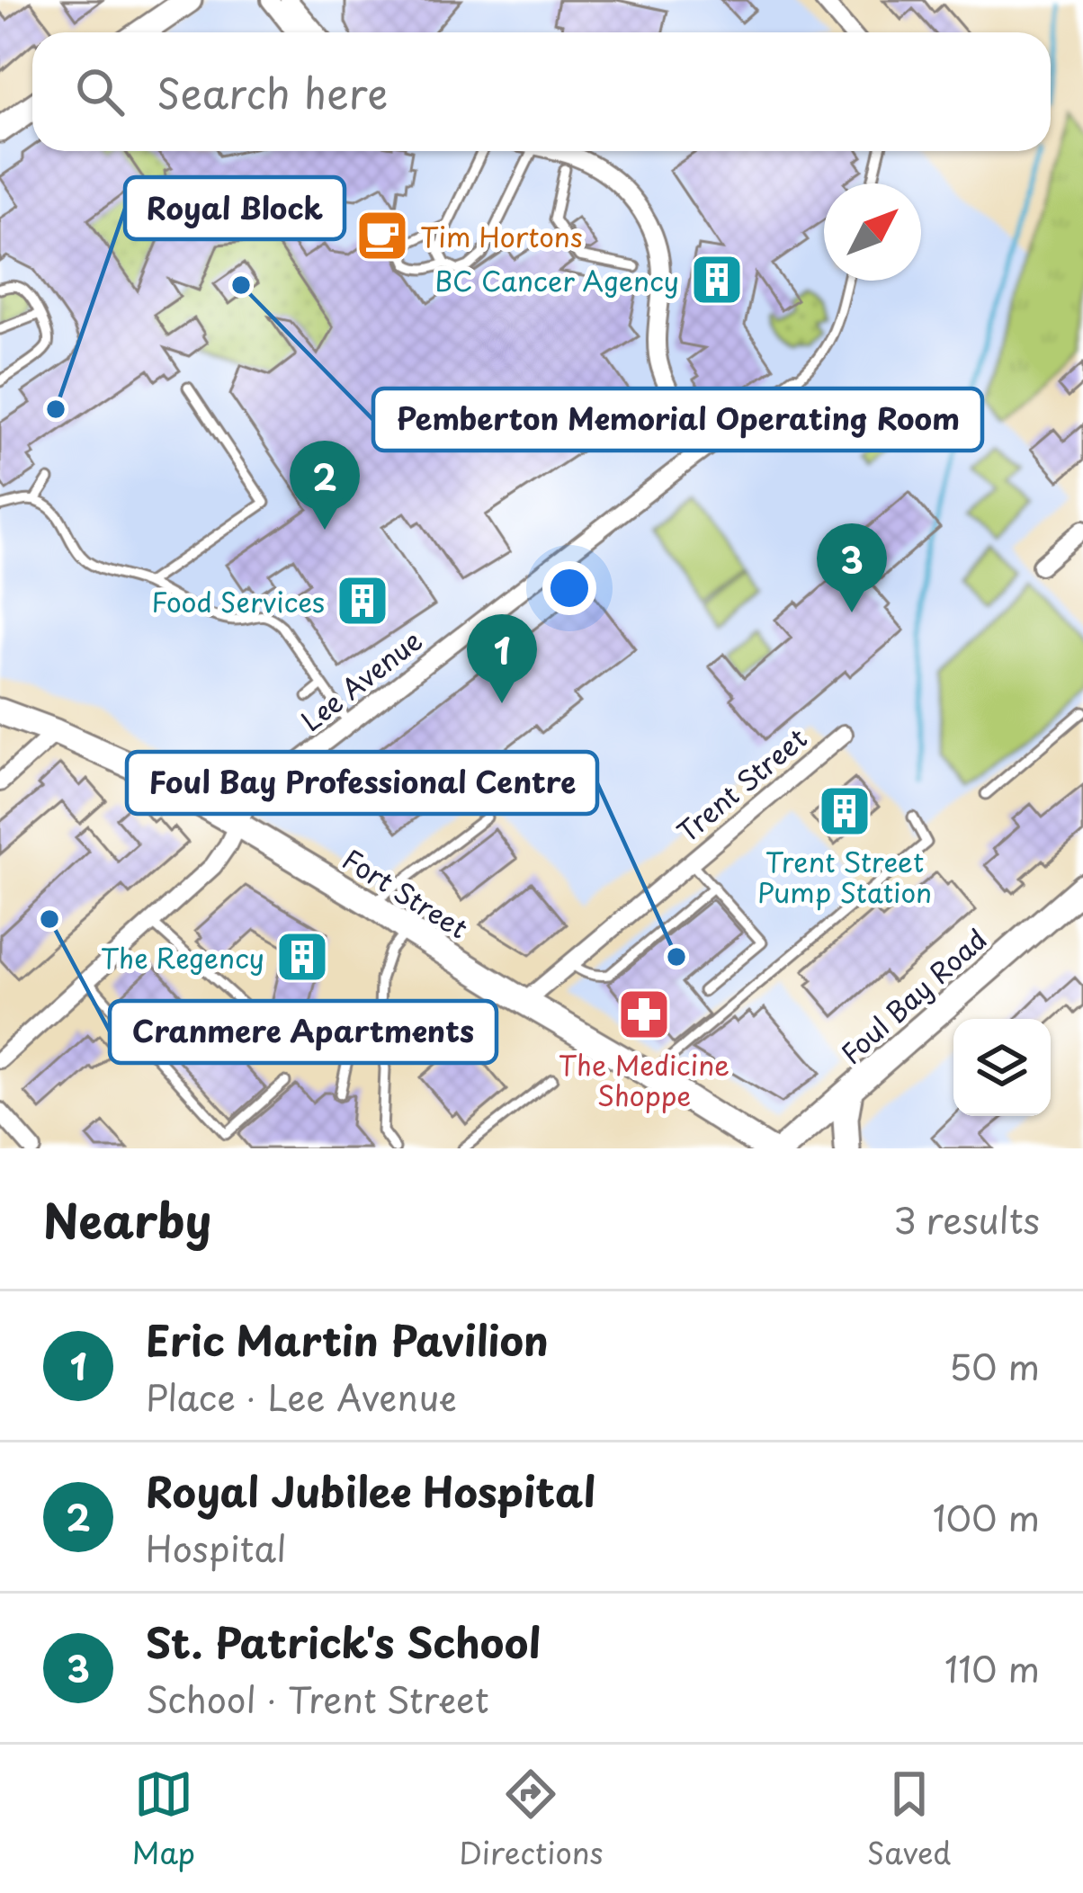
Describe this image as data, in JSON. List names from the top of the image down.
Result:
{
  "streets": {
    "main road": ["Fort Street", "Foul Bay Road"],
    "street": ["Lee Avenue", "Trent Street"]
  },
  "crossings": [
    ["Lee Avenue", "Fort Street"],
    ["Trent Street", "Fort Street"]
  ],
  "places": {
    "cafe": ["Tim Hortons"],
    "building": [
      "BC Cancer Agency",
      "Food Services",
      "Trent Street Pump Station",
      "The Regency"
    ],
    "other": [
      "Pemberton Memorial Operating Room",
      "Royal Block",
      "Cranmere Apartments",
      "Foul Bay Professional Centre"
    ],
    "pharmacy": ["The Medicine Shoppe"]
  },
  "north": "top right",
  "page": {
    "search": "Search here",
    "pins": ["2", "3", "1"],
    "heading": ["Nearby", "3 results"],
    "list": [
      {
        "mark": "1",
        "name": "Eric Martin Pavilion",
        "note": "Place · Lee Avenue",
        "value": "50 m"
      },
      {
        "mark": "2",
        "name": "Royal Jubilee Hospital",
        "note": "Hospital",
        "value": "100 m"
      },
      {
        "mark": "3",
        "name": "St. Patrick's School",
        "note": "School · Trent Street",
        "value": "110 m"
      }
    ],
    "nav": ["Map", "Directions", "Saved"]
  }
}
